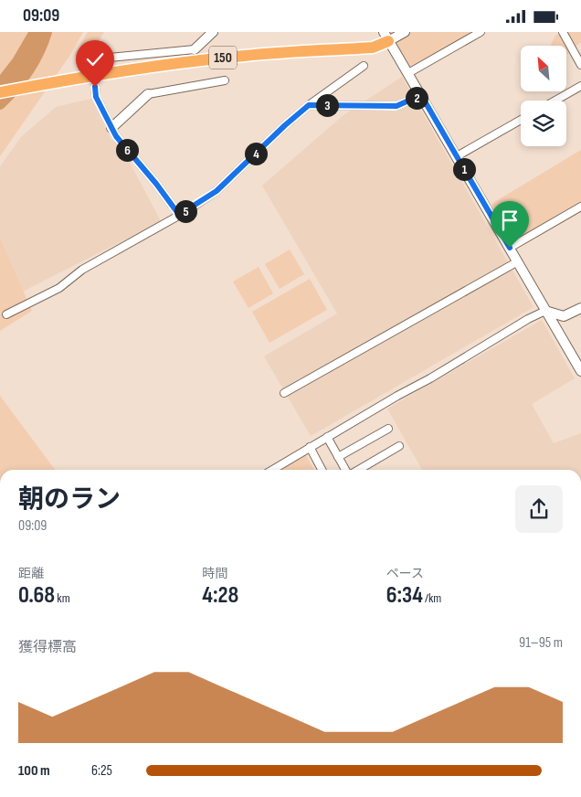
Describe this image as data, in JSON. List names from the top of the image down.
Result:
{
  "streets": {
    "highway": ["150"]
  },
  "north": "top left",
  "page": {
    "status": "09:09",
    "pins": [
      "2",
      "3",
      "6",
      "4",
      "1",
      "5"
    ],
    "heading": ["朝のラン", "09:09"],
    "stats": [
      ["距離", "0.68 km"],
      ["時間", "4:28"],
      ["ペース", "6:34 /km"]
    ],
    "chart": ["獲得標高", "91–95 m"],
    "list": [
      {
        "name": "100 m",
        "note": "6:25"
      }
    ]
  }
}
